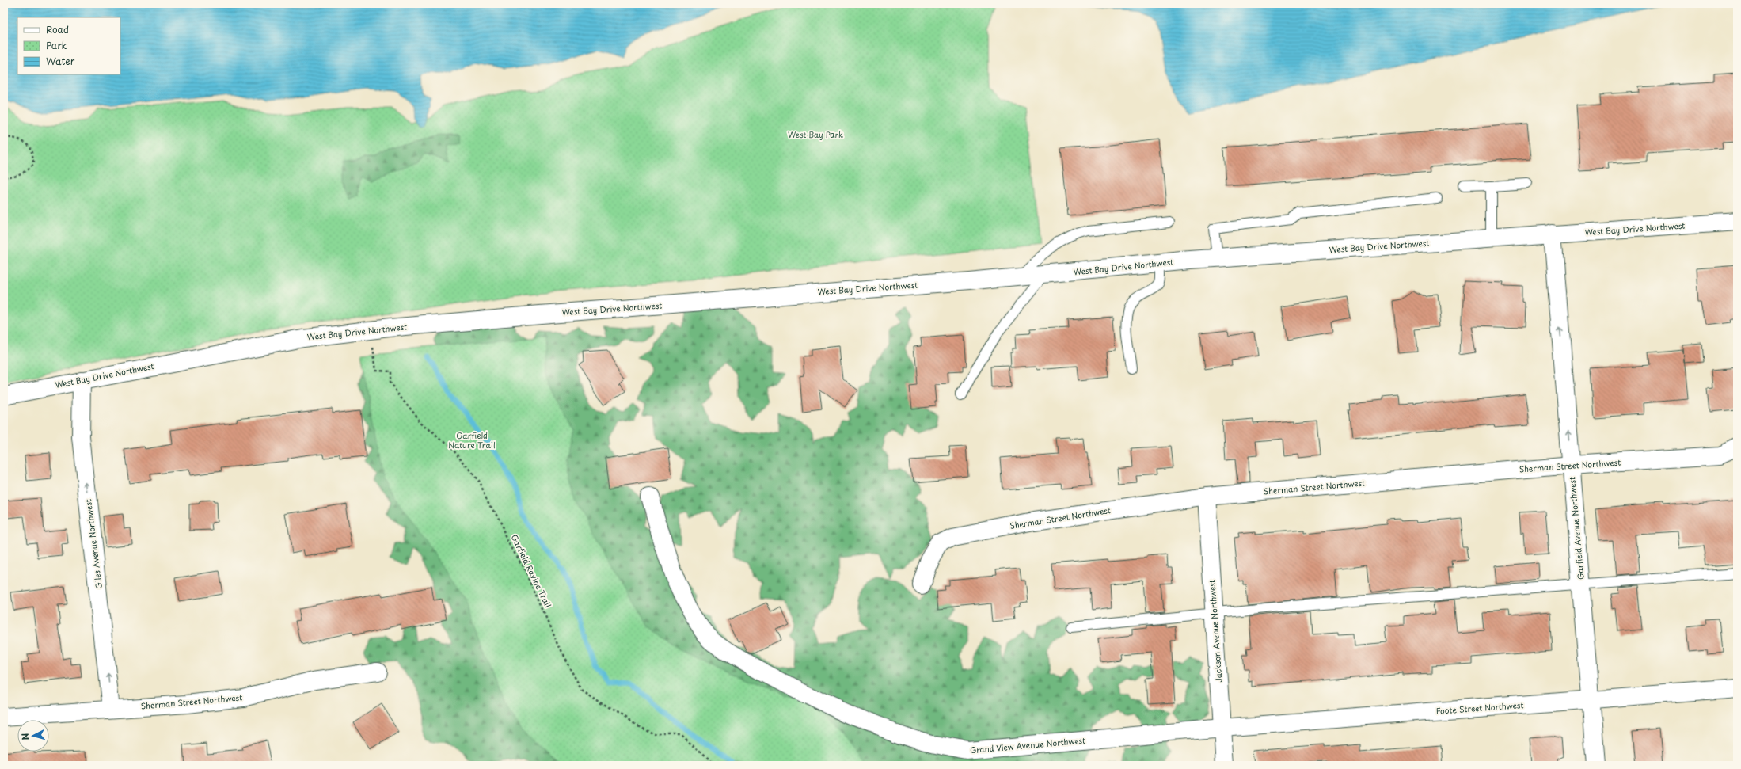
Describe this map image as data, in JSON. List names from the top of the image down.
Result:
{
  "streets": {
    "street": [
      "West Bay Drive Northwest",
      "Sherman Street Northwest",
      "Garfield Avenue Northwest",
      "Giles Avenue Northwest",
      "Jackson Avenue Northwest",
      "Foote Street Northwest",
      "Grand View Avenue Northwest"
    ],
    "path": ["Garfield Ravine Trail"]
  },
  "crossings": [
    ["West Bay Drive Northwest", "Garfield Avenue Northwest"],
    ["West Bay Drive Northwest", "Giles Avenue Northwest"],
    ["Sherman Street Northwest", "Garfield Avenue Northwest"],
    ["Sherman Street Northwest", "Giles Avenue Northwest"],
    ["Sherman Street Northwest", "Jackson Avenue Northwest"],
    ["Garfield Avenue Northwest", "Foote Street Northwest"],
    ["Jackson Avenue Northwest", "Foote Street Northwest"],
    ["Jackson Avenue Northwest", "Grand View Avenue Northwest"],
    ["Foote Street Northwest", "Grand View Avenue Northwest"]
  ],
  "one_way": ["Garfield Avenue Northwest", "Giles Avenue Northwest"],
  "parks": ["West Bay Park", "Garfield Nature Trail"],
  "legend": ["Road", "Park", "Water"],
  "north": "left"
}
